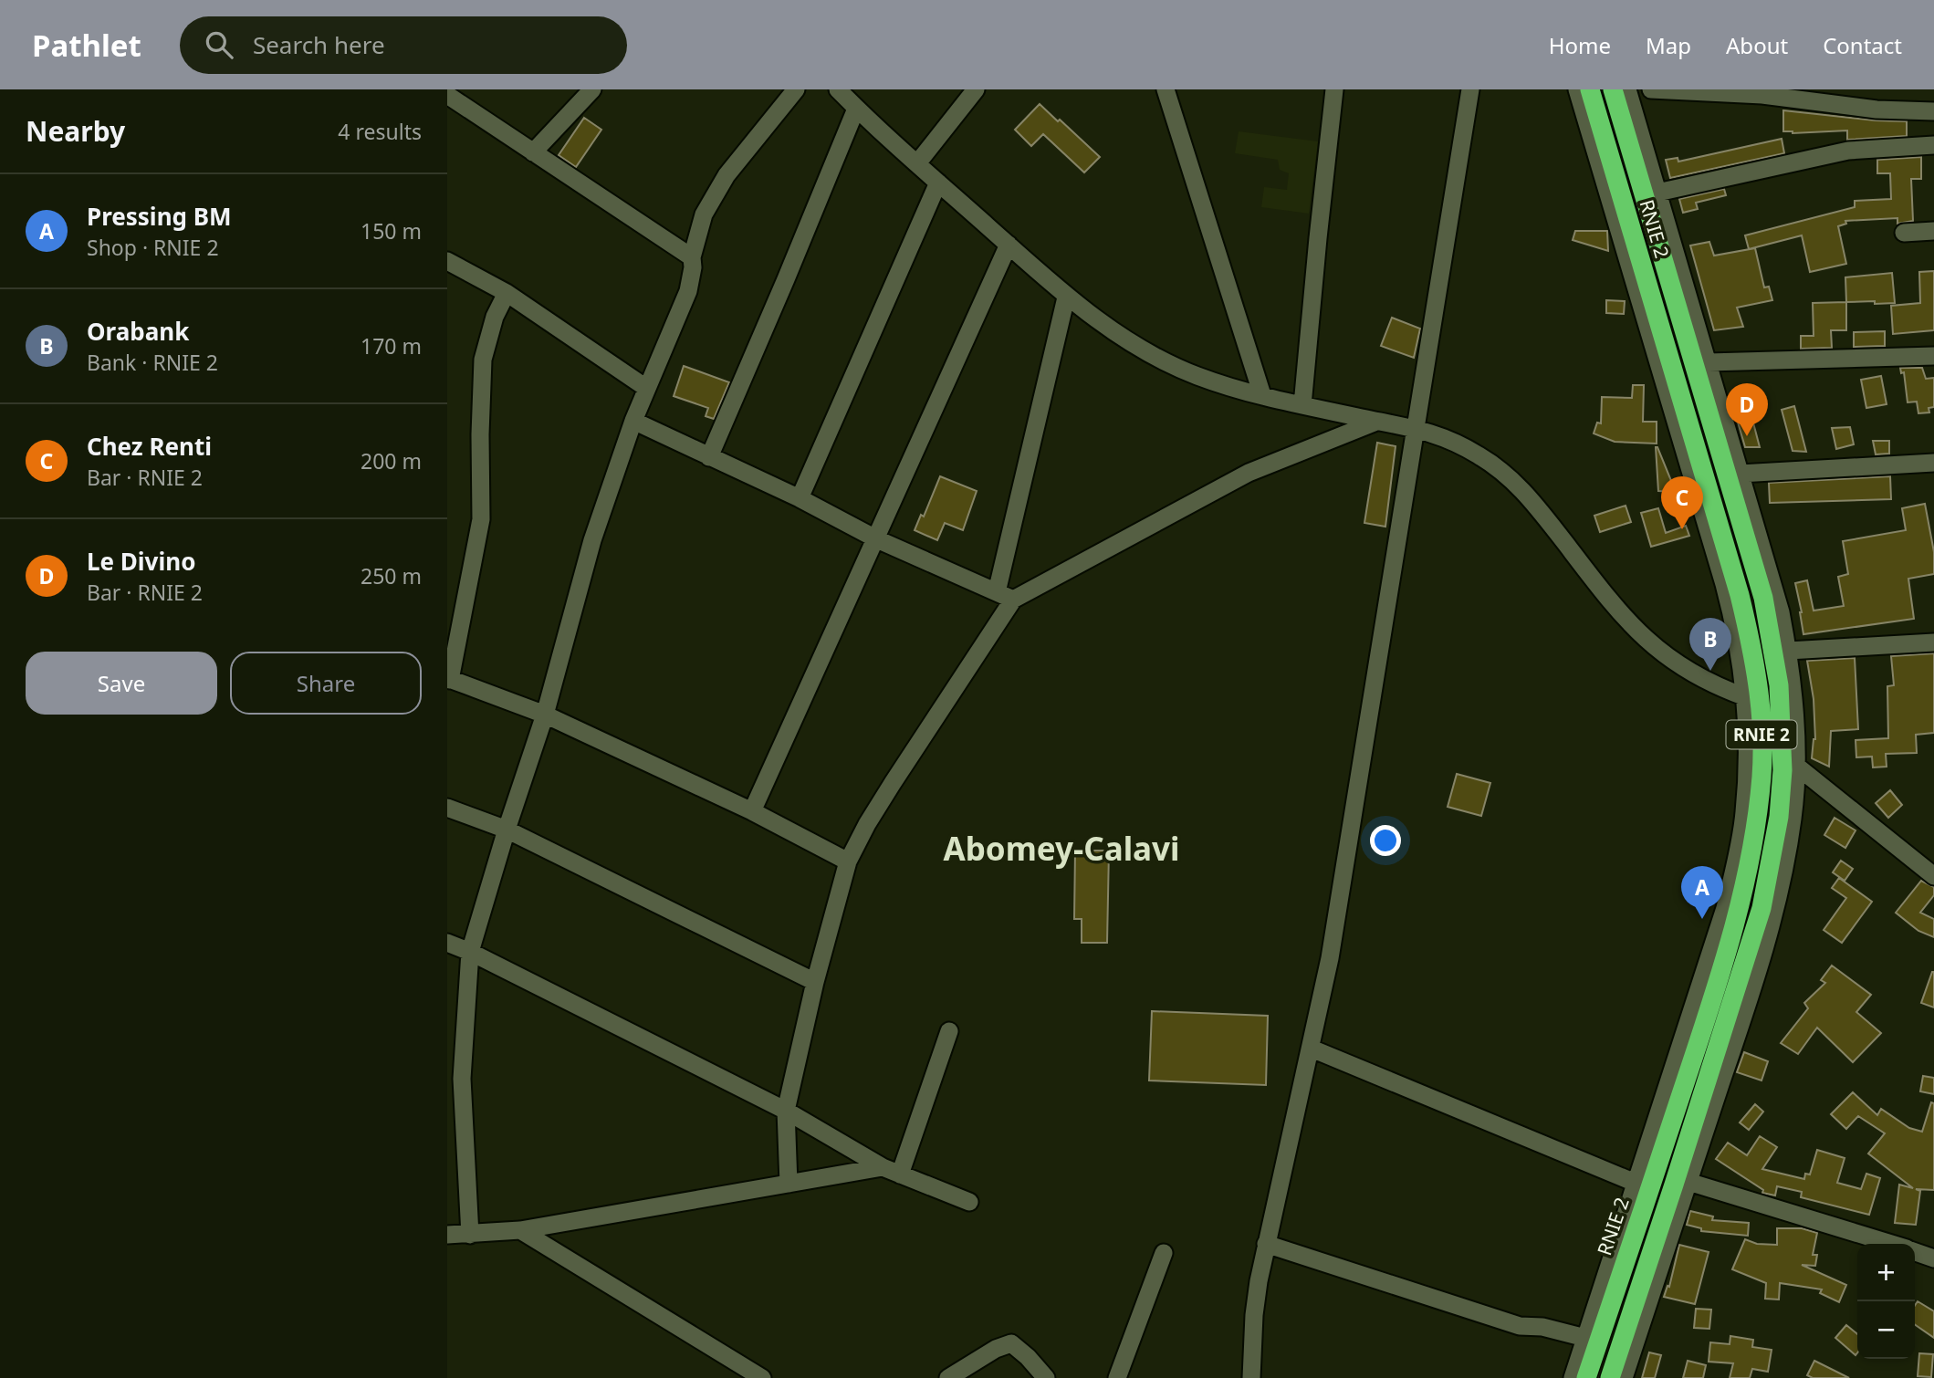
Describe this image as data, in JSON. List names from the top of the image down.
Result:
{
  "streets": {
    "highway": ["RNIE 2"]
  },
  "districts": ["Abomey-Calavi"],
  "page": {
    "header": "Pathlet",
    "search": "Search here",
    "nav": [
      "Home",
      "Map",
      "About",
      "Contact"
    ],
    "heading": ["Nearby", "4 results"],
    "list": [
      {
        "mark": "A",
        "name": "Pressing BM",
        "note": "Shop · RNIE 2",
        "value": "150 m"
      },
      {
        "mark": "B",
        "name": "Orabank",
        "note": "Bank · RNIE 2",
        "value": "170 m"
      },
      {
        "mark": "C",
        "name": "Chez Renti",
        "note": "Bar · RNIE 2",
        "value": "200 m"
      },
      {
        "mark": "D",
        "name": "Le Divino",
        "note": "Bar · RNIE 2",
        "value": "250 m"
      }
    ],
    "pins": [
      "D",
      "C",
      "B",
      "A"
    ],
    "buttons": ["Save", "Share"],
    "map_buttons": ["+", "−"]
  }
}
